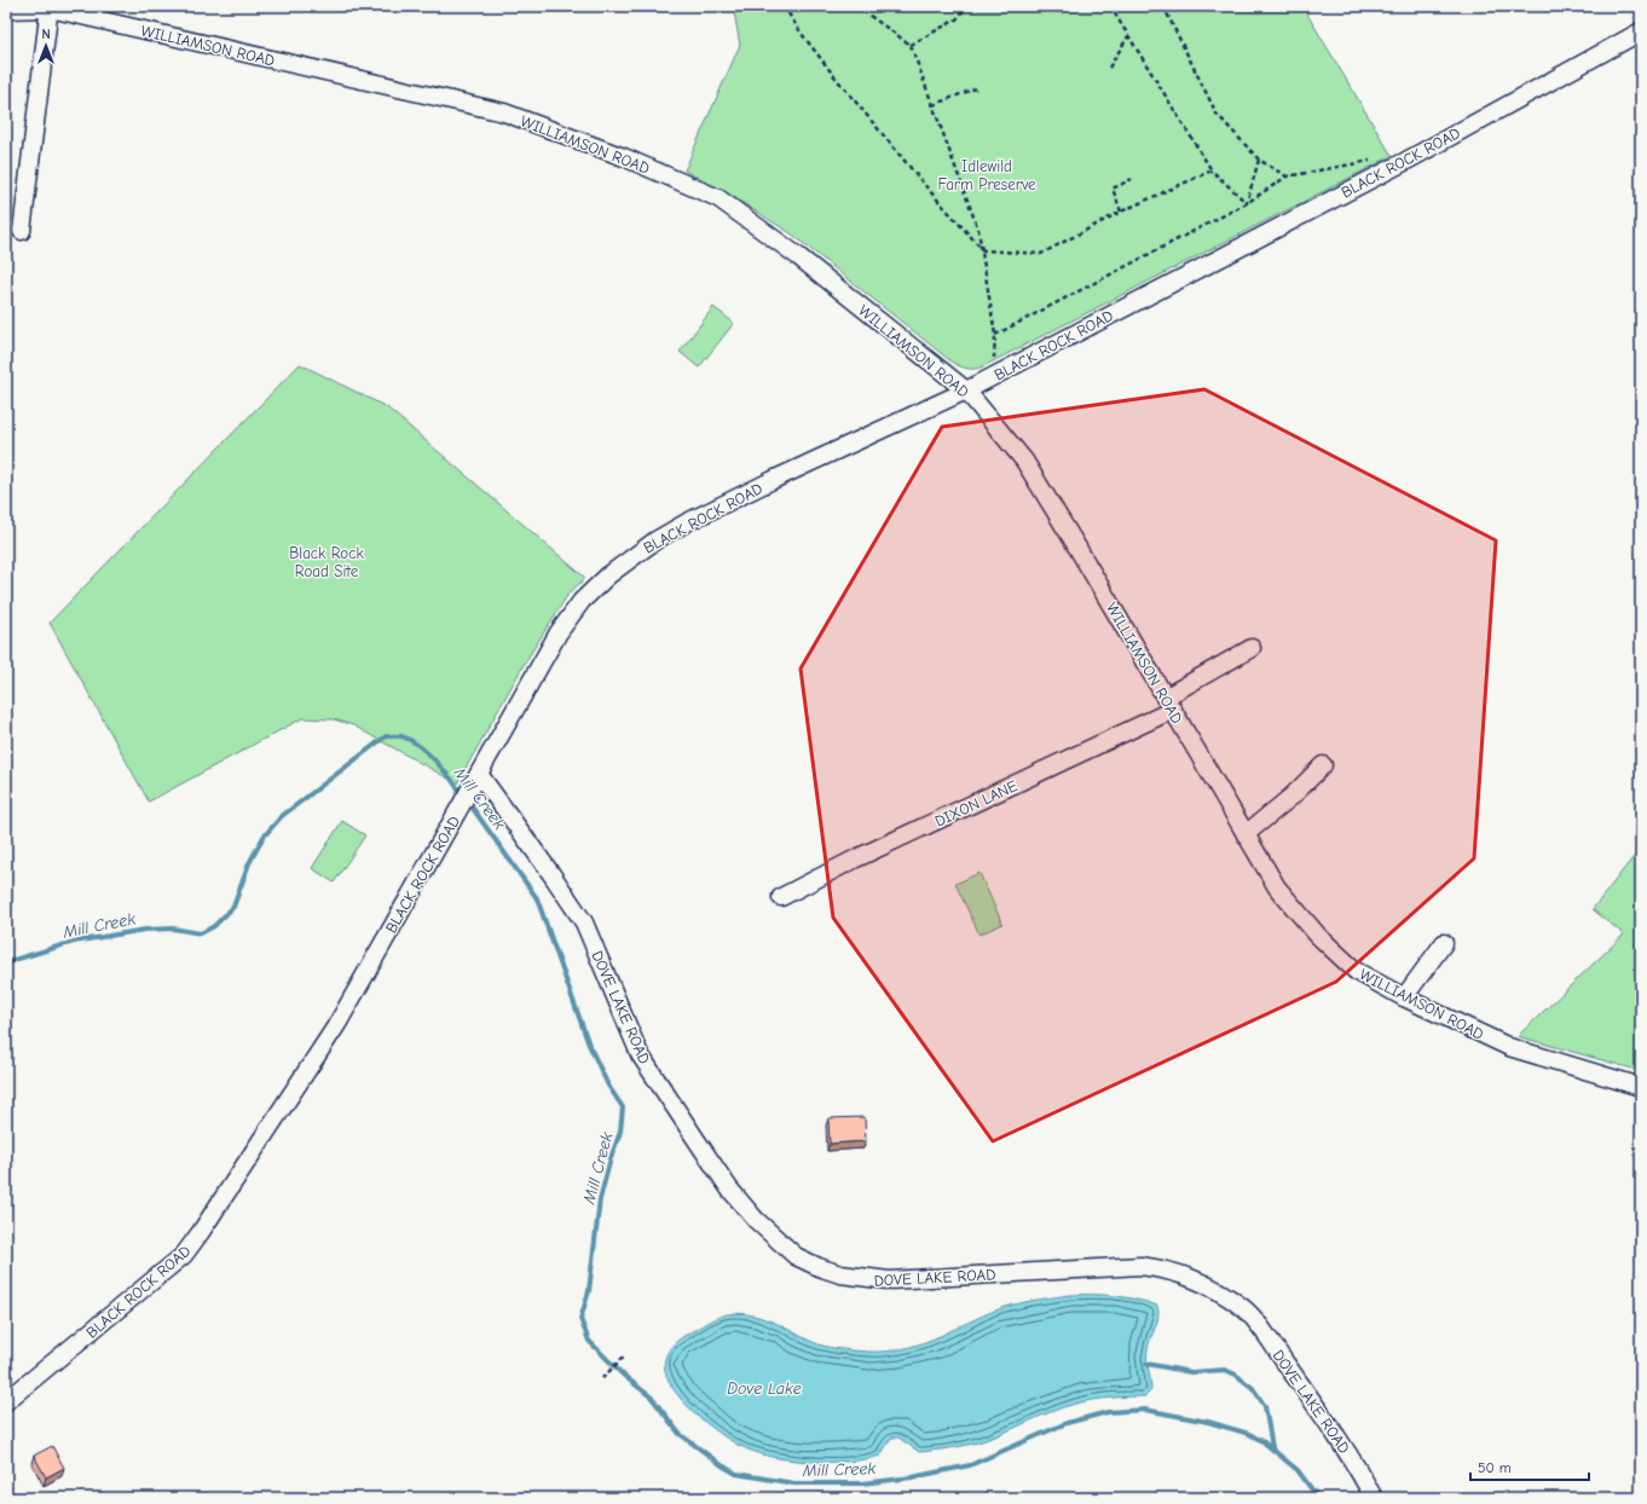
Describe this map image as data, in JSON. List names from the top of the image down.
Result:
{
  "streets": {
    "street": [
      "WILLIAMSON ROAD",
      "BLACK ROCK ROAD",
      "DIXON LANE",
      "DOVE LAKE ROAD"
    ]
  },
  "crossings": [
    ["WILLIAMSON ROAD", "BLACK ROCK ROAD"],
    ["WILLIAMSON ROAD", "DIXON LANE"],
    ["BLACK ROCK ROAD", "DOVE LAKE ROAD"]
  ],
  "water": ["Mill Creek", "Dove Lake"],
  "parks": ["Idlewild Farm Preserve", "Black Rock Road Site"],
  "scale_bar": "50 m",
  "north": "top"
}
